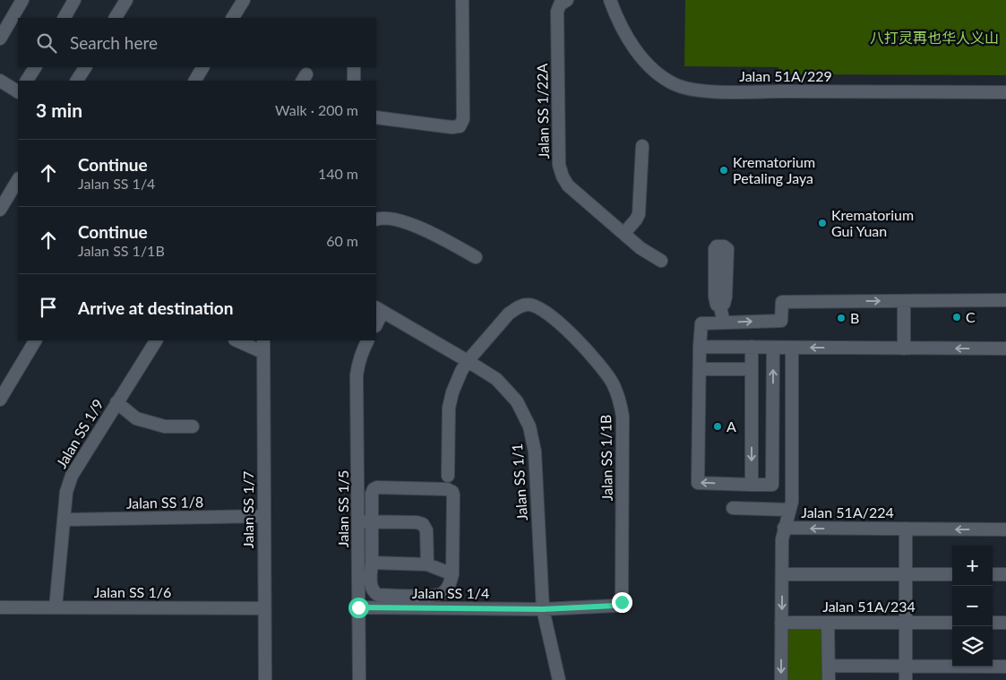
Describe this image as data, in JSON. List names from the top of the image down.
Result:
{
  "streets": {
    "street": [
      "Jalan 51A/229",
      "Jalan SS 1/22A",
      "Jalan SS 1/9",
      "Jalan SS 1/1B",
      "Jalan SS 1/1",
      "Jalan SS 1/8",
      "Jalan SS 1/5",
      "Jalan SS 1/7",
      "Jalan 51A/224",
      "Jalan SS 1/6",
      "Jalan SS 1/4",
      "Jalan 51A/234"
    ]
  },
  "crossings": [
    ["Jalan SS 1/9", "Jalan SS 1/8"],
    ["Jalan SS 1/9", "Jalan SS 1/6"],
    ["Jalan SS 1/1B", "Jalan SS 1/1"],
    ["Jalan SS 1/1B", "Jalan SS 1/4"],
    ["Jalan SS 1/1", "Jalan SS 1/4"],
    ["Jalan SS 1/8", "Jalan SS 1/7"],
    ["Jalan SS 1/5", "Jalan SS 1/4"],
    ["Jalan SS 1/7", "Jalan SS 1/6"],
    ["Jalan 51A/224", "Jalan 51A/234"]
  ],
  "parks": ["八打灵再也华人义山"],
  "places": [
    "Krematorium Petaling Jaya",
    "Krematorium Gui Yuan",
    "C",
    "B",
    "A"
  ],
  "page": {
    "search": "Search here",
    "heading": ["3 min", "Walk · 200 m"],
    "list": [
      ["Continue", "Jalan SS 1/4", "140 m"],
      ["Continue", "Jalan SS 1/1B", "60 m"],
      "Arrive at destination"
    ],
    "map_buttons": ["+", "−"]
  }
}
